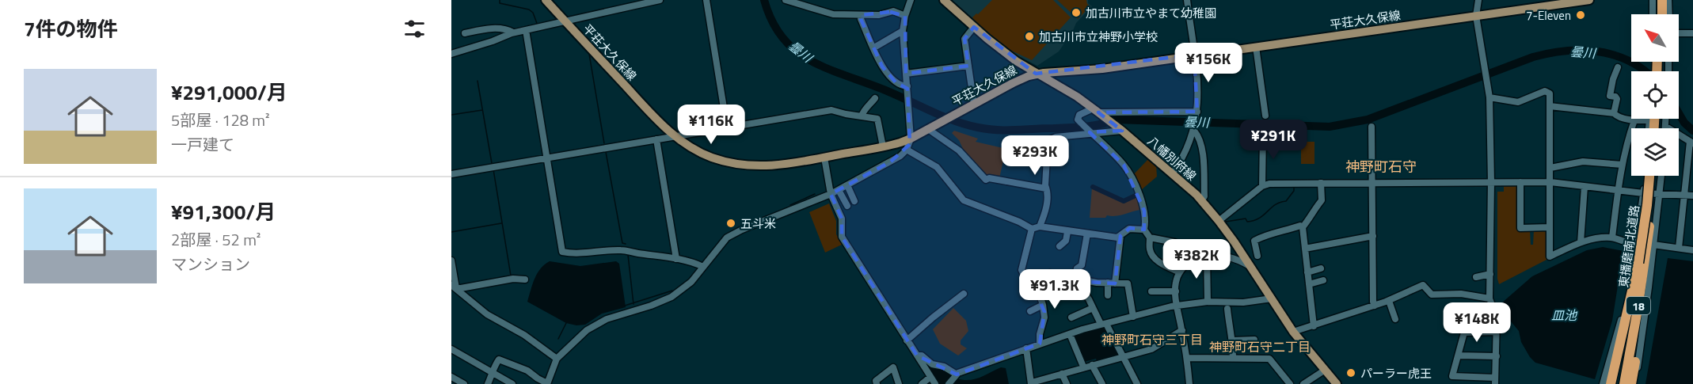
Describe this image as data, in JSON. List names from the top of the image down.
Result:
{
  "streets": {
    "highway": ["東播磨南北道路", "18"],
    "main road": ["平荘大久保線", "八幡別府線"]
  },
  "crossings": [
    ["平荘大久保線", "八幡別府線"],
    ["東播磨南北道路", "18"]
  ],
  "districts": ["神野町石守", "神野町石守三丁目", "神野町石守二丁目"],
  "water": ["曇川", "皿池"],
  "places": [
    "加古川市立やまて幼稚園",
    "7-Eleven",
    "加古川市立神野小学校",
    "五斗米",
    "パーラー虎王"
  ],
  "north": "top left",
  "page": {
    "heading": "7件の物件",
    "price": [
      "¥156K",
      "¥116K",
      "¥291K",
      "¥293K",
      "¥382K",
      "¥91.3K",
      "¥148K"
    ],
    "list": [
      {
        "name": "¥291,000/月",
        "note": "5部屋 · 128 m² · 一戸建て"
      },
      {
        "name": "¥91,300/月",
        "note": "2部屋 · 52 m² · マンション"
      }
    ]
  }
}
